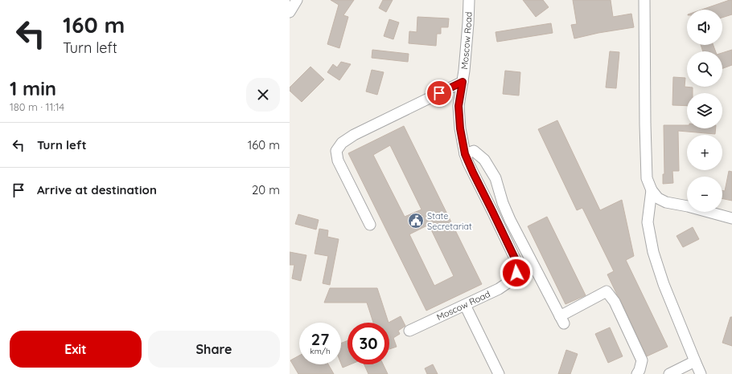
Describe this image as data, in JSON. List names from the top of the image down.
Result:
{
  "streets": {
    "street": ["Moscow Road"]
  },
  "places": {
    "public building": ["State Secretariat"]
  },
  "page": {
    "turn": ["160 m", "Turn left"],
    "map_buttons": ["+", "−"],
    "heading": ["1 min", "180 m · 11:14"],
    "list": [
      {
        "name": "Turn left",
        "value": "160 m"
      },
      {
        "name": "Arrive at destination",
        "value": "20 m"
      }
    ],
    "speed": "27 km/h",
    "limit": "30",
    "buttons": ["Exit", "Share"]
  }
}
